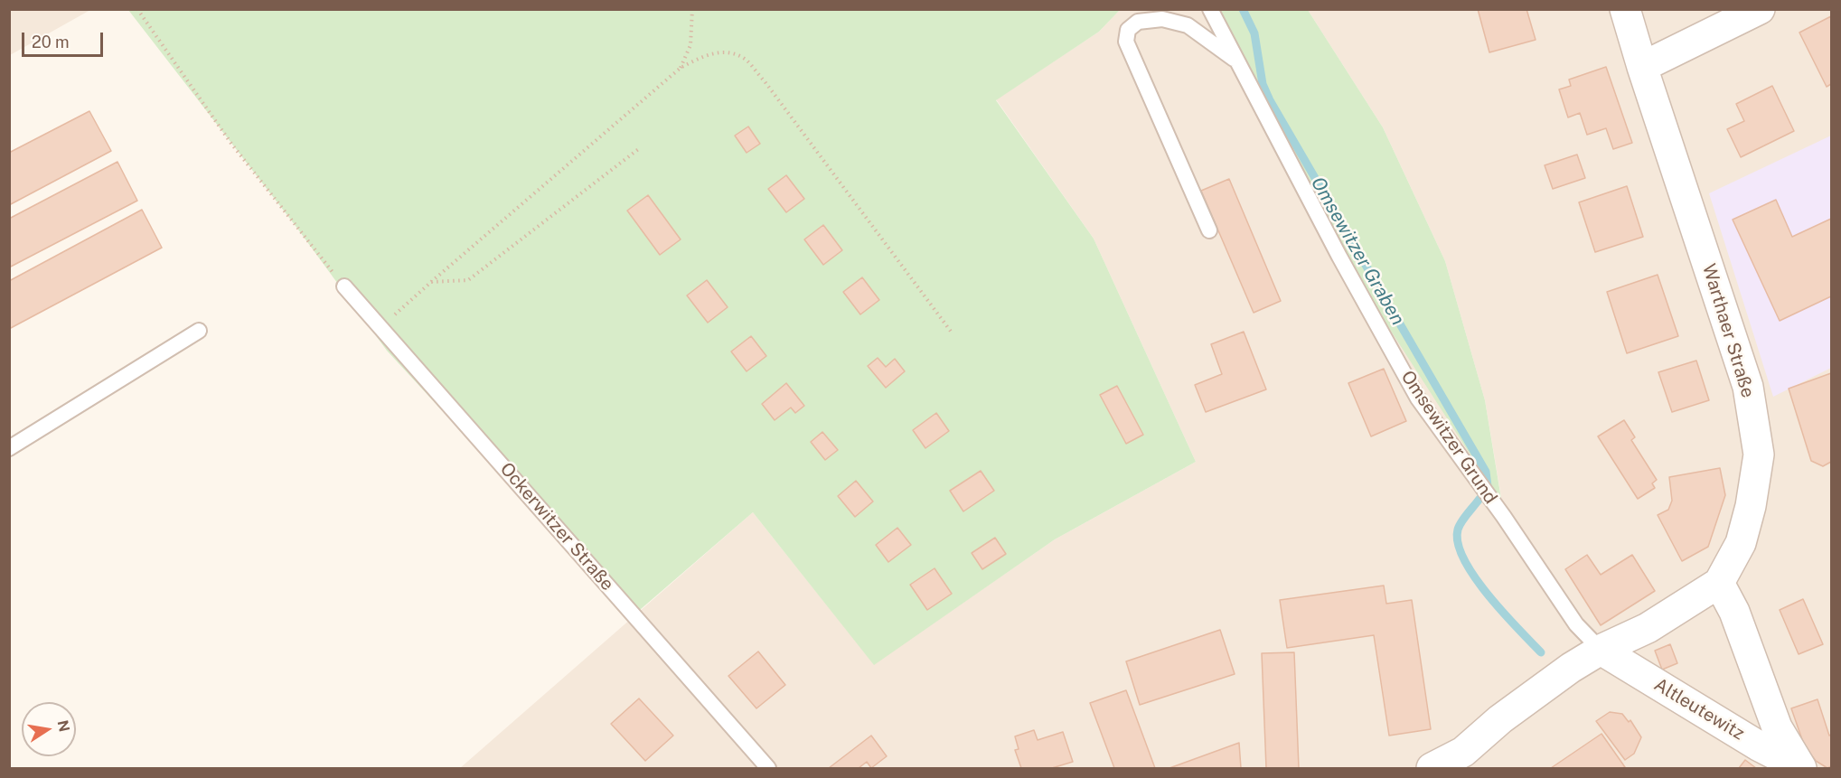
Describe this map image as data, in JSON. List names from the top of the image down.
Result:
{
  "streets": {
    "street": ["Warthaer Straße", "Altleutewitz"],
    "lane": ["Omsewitzer Grund", "Ockerwitzer Straße"]
  },
  "crossings": [
    ["Omsewitzer Grund", "Altleutewitz"]
  ],
  "water": ["Omsewitzer Graben"],
  "scale_bar": "20 m",
  "north": "right"
}
